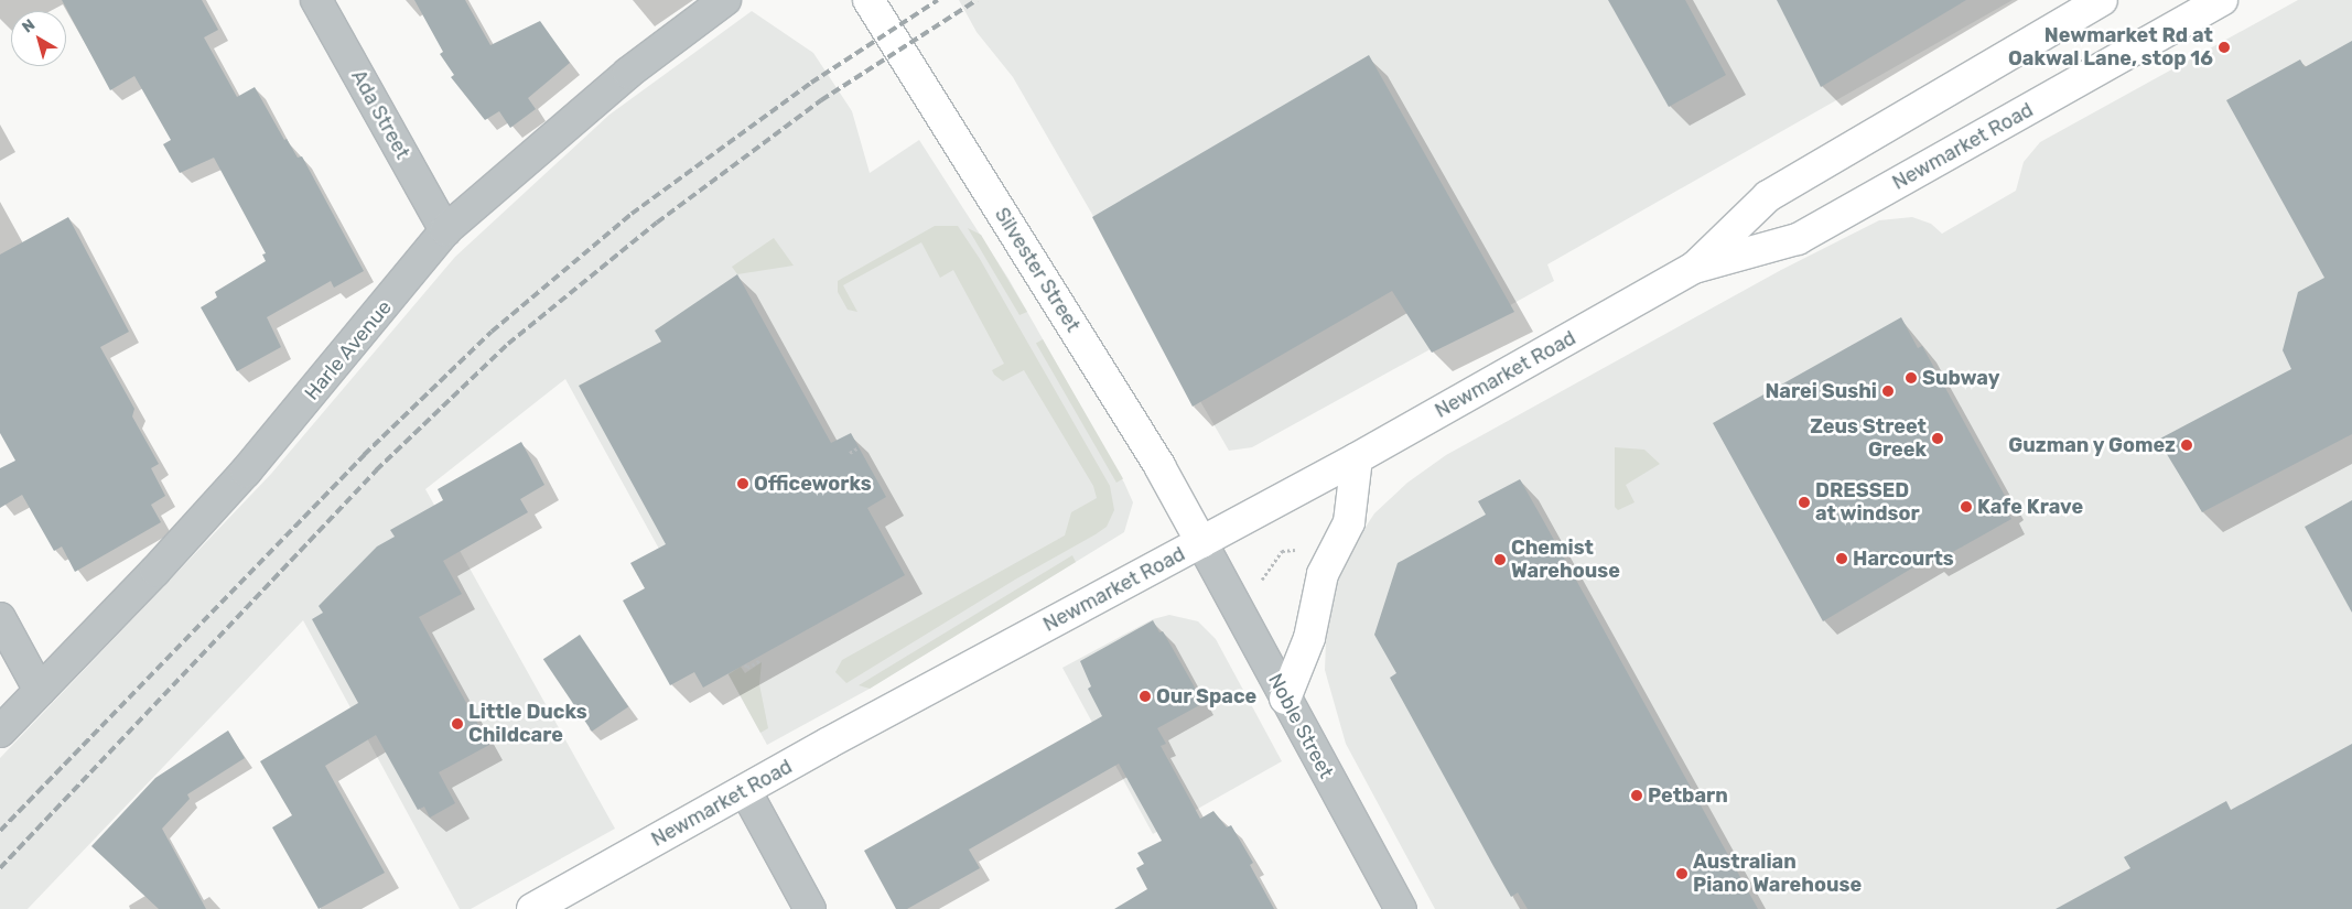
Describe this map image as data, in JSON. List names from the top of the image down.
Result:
{
  "streets": {
    "main road": ["Newmarket Road", "Silvester Street"],
    "street": ["Ada Street", "Harle Avenue", "Noble Street"]
  },
  "crossings": [
    ["Ada Street", "Harle Avenue"],
    ["Newmarket Road", "Silvester Street"],
    ["Newmarket Road", "Noble Street"],
    ["Silvester Street", "Noble Street"]
  ],
  "places": [
    "Newmarket Rd at Oakwal Lane, stop 16",
    "Subway",
    "Narei Sushi",
    "Zeus Street Greek",
    "Guzman y Gomez",
    "Officeworks",
    "DRESSED at windsor",
    "Kafe Krave",
    "Harcourts",
    "Chemist Warehouse",
    "Our Space",
    "Little Ducks Childcare",
    "Petbarn",
    "Australian Piano Warehouse"
  ],
  "north": "top left"
}
